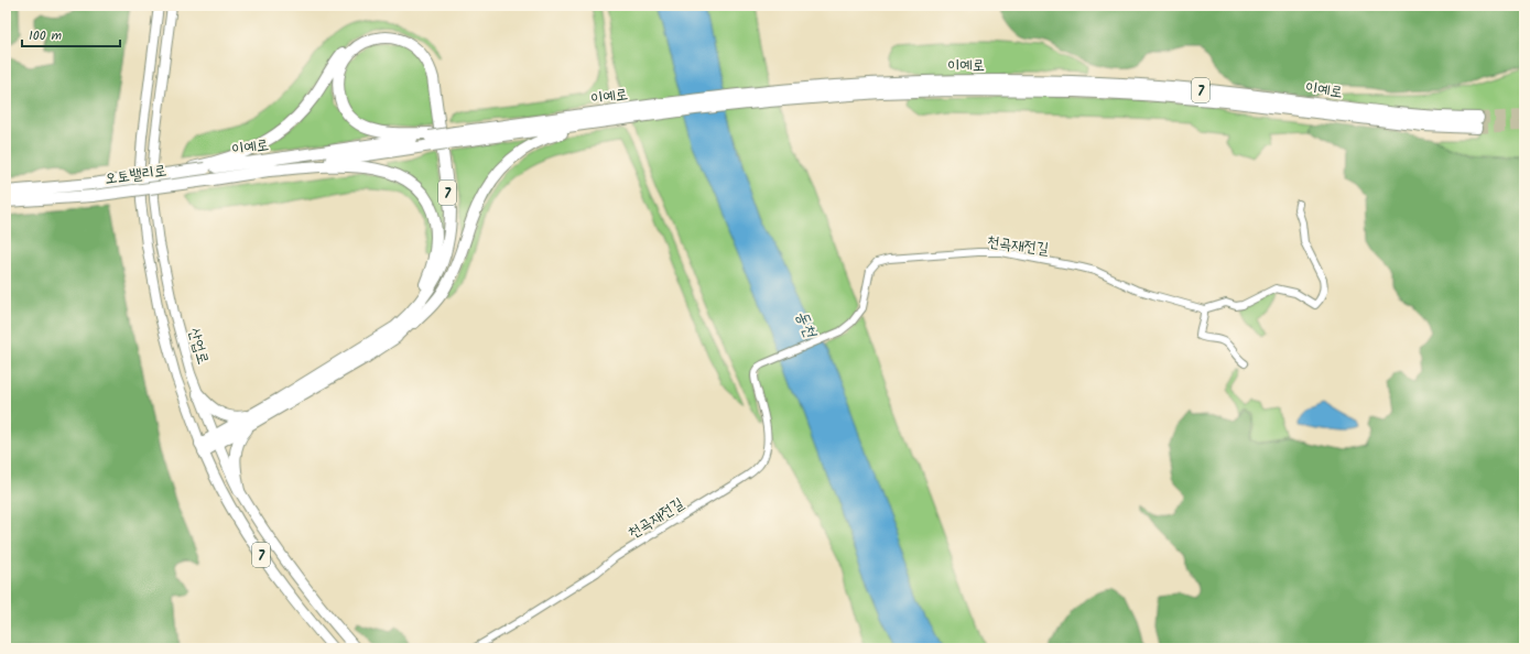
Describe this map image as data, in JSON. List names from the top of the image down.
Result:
{
  "streets": {
    "highway": ["이예로", "7", "오토밸리로"],
    "main road": ["산업로"],
    "street": ["천곡재전길"]
  },
  "crossings": [
    ["이예로", "7"],
    ["이예로", "오토밸리로"],
    ["7", "산업로"]
  ],
  "water": ["동천"],
  "scale_bar": "100 m"
}
